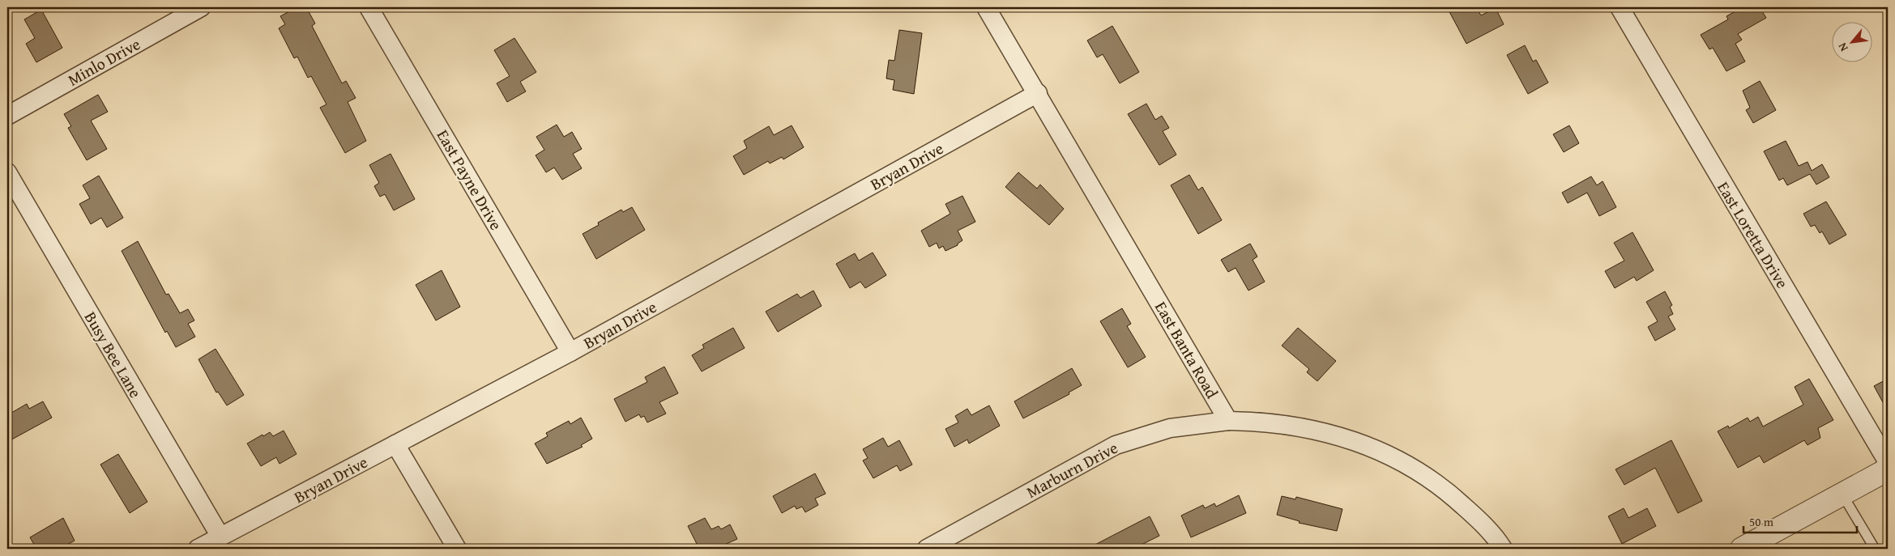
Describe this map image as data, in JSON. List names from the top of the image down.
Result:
{
  "streets": {
    "street": [
      "Minlo Drive",
      "Bryan Drive",
      "East Payne Drive",
      "East Loretta Drive",
      "East Banta Road",
      "Busy Bee Lane",
      "Marburn Drive"
    ]
  },
  "crossings": [
    ["Bryan Drive", "East Payne Drive"],
    ["Bryan Drive", "East Banta Road"],
    ["Bryan Drive", "Busy Bee Lane"],
    ["East Banta Road", "Marburn Drive"]
  ],
  "scale_bar": "50 m",
  "north": "bottom left"
}
